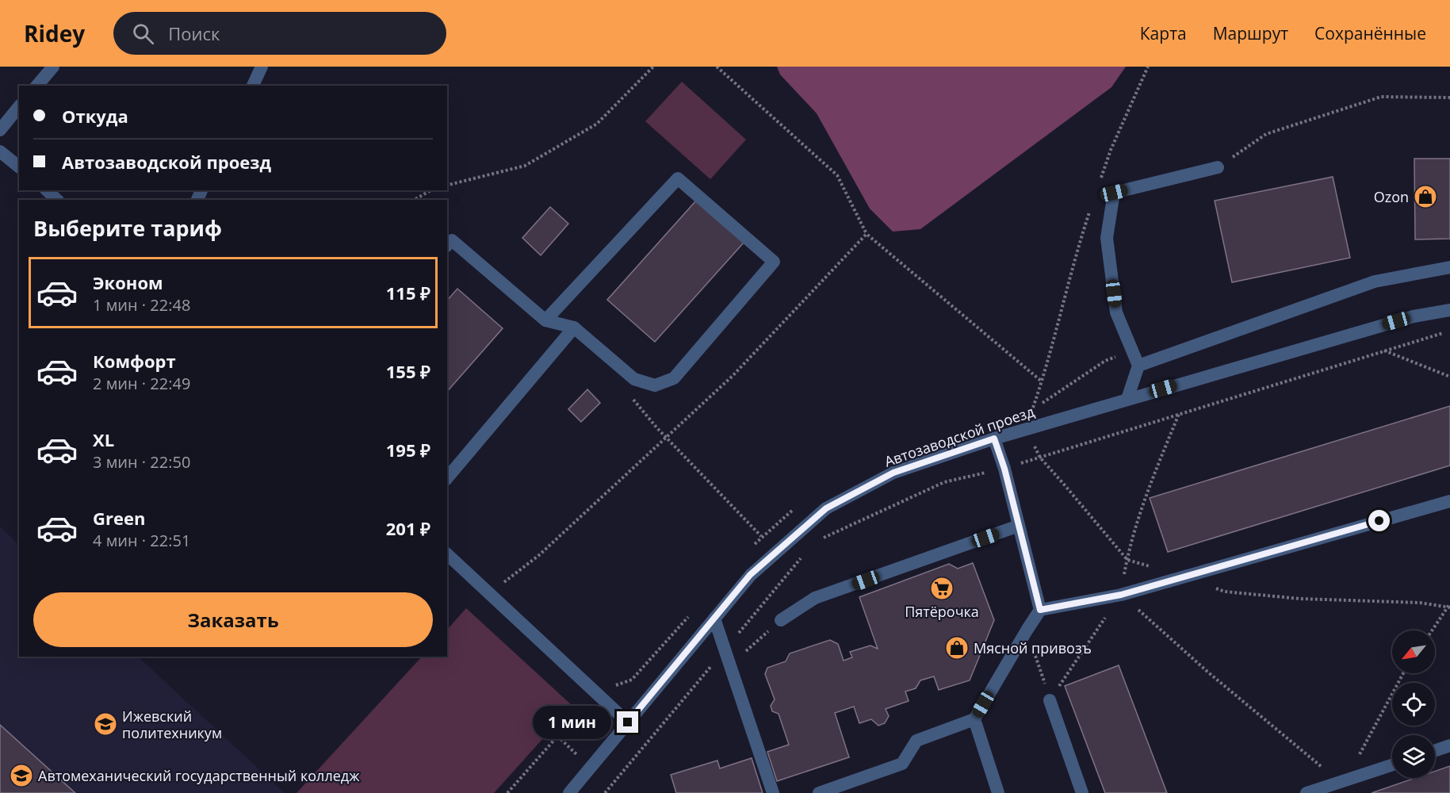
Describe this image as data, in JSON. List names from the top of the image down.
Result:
{
  "streets": {
    "street": ["Автозаводской проезд"]
  },
  "places": {
    "shop": ["Ozon", "Мясной привозъ"],
    "supermarket": ["Пятёрочка"],
    "school or university": ["Ижевский политехникум", "Автомеханический государственный колледж"]
  },
  "north": "bottom left",
  "page": {
    "header": "Ridey",
    "search": "Поиск",
    "nav": ["Карта", "Маршрут", "Сохранённые"],
    "banner": ["Откуда", "Автозаводской проезд"],
    "heading": "Выберите тариф",
    "list": [
      {
        "name": "Эконом",
        "note": "1 мин · 22:48",
        "value": "115 ₽"
      },
      {
        "name": "Комфорт",
        "note": "2 мин · 22:49",
        "value": "155 ₽"
      },
      {
        "name": "XL",
        "note": "3 мин · 22:50",
        "value": "195 ₽"
      },
      {
        "name": "Green",
        "note": "4 мин · 22:51",
        "value": "201 ₽"
      }
    ],
    "buttons": "Заказать",
    "bubble": "1 мин"
  }
}
